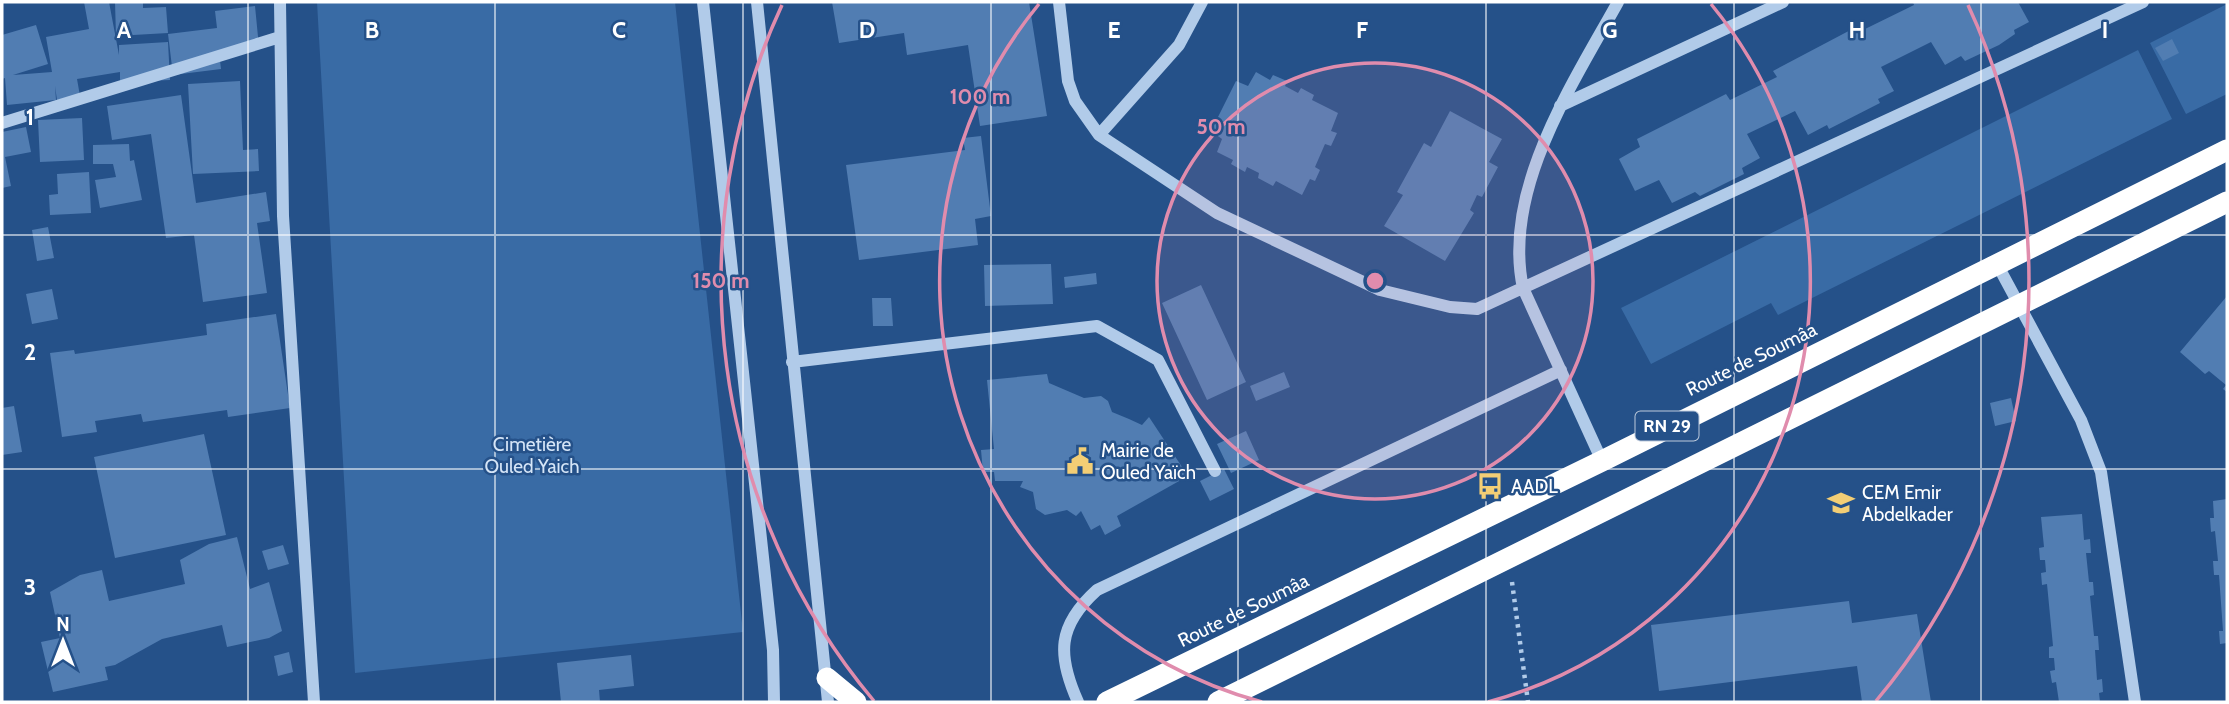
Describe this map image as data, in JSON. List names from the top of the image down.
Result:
{
  "streets": {
    "highway": ["Route de Soumâa", "RN 29"]
  },
  "parks": ["Cimetière Ouled Yaich"],
  "places": {
    "public building": ["Mairie de Ouled Yaïch"],
    "bus stop": ["AADL"],
    "school or university": ["CEM Emir Abdelkader"]
  },
  "north": "top",
  "grid": {
    "columns": [
      "A",
      "B",
      "C",
      "D",
      "E",
      "F",
      "G",
      "H",
      "I"
    ],
    "rows": ["1", "2", "3"]
  },
  "rings": ["100 m", "50 m", "150 m"]
}
